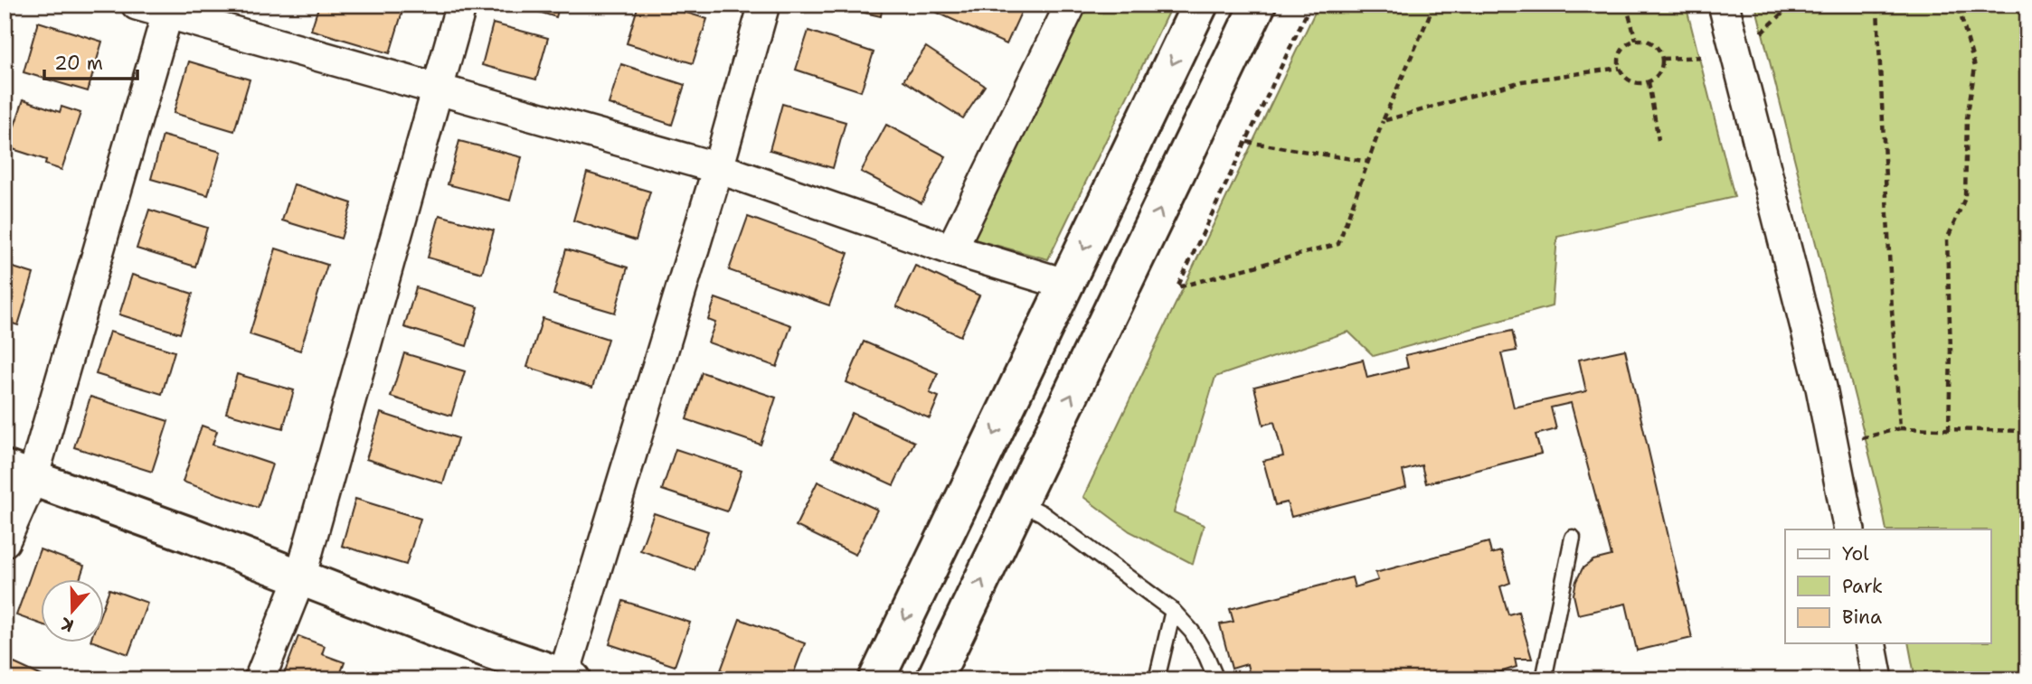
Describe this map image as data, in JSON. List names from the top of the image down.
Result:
{
  "legend": ["Yol", "Park", "Bina"],
  "scale_bar": "20 m",
  "north": "bottom"
}
